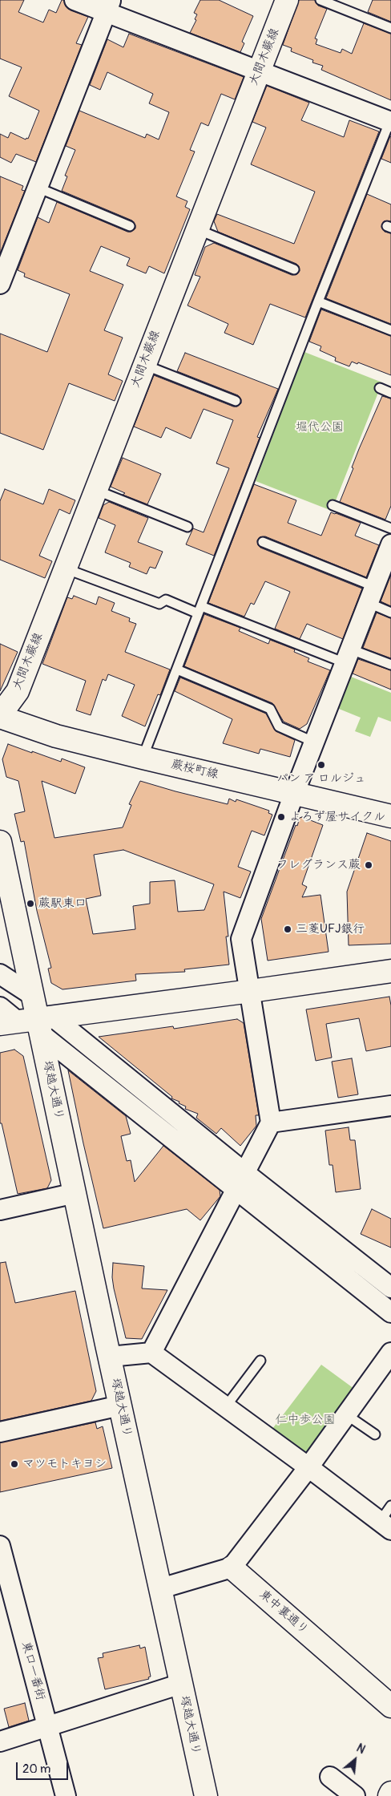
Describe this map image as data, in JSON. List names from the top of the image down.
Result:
{
  "streets": {
    "street": [
      "大間木蕨線",
      "蕨桜町線",
      "塚越大通り",
      "東中裏通り",
      "東口一番街"
    ]
  },
  "crossings": [
    ["大間木蕨線", "蕨桜町線"]
  ],
  "parks": ["堀代公園", "仁中歩公園"],
  "places": [
    "パン ア ロルジュ",
    "よろず屋サイクル",
    "フレグランス蕨",
    "蕨駅東口",
    "三菱UFJ銀行",
    "マツモトキヨシ"
  ],
  "scale_bar": "20 m",
  "north": "top right"
}
